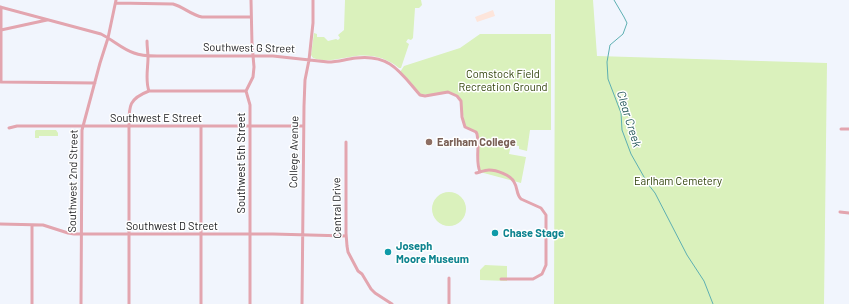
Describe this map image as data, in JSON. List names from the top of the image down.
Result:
{
  "streets": {
    "street": [
      "Southwest G Street",
      "Southwest E Street",
      "College Avenue",
      "Southwest 5th Street",
      "Southwest 2nd Street",
      "Central Drive",
      "Southwest D Street"
    ]
  },
  "crossings": [
    ["Southwest G Street", "College Avenue"],
    ["Southwest G Street", "Southwest 2nd Street"],
    ["Southwest E Street", "College Avenue"],
    ["Southwest E Street", "Southwest 5th Street"],
    ["Southwest E Street", "Southwest 2nd Street"],
    ["College Avenue", "Southwest D Street"],
    ["Southwest 5th Street", "Southwest D Street"],
    ["Southwest 2nd Street", "Southwest D Street"],
    ["Central Drive", "Southwest D Street"]
  ],
  "water": ["Clear Creek"],
  "parks": ["Comstock Field Recreation Ground", "Earlham Cemetery"],
  "places": ["Earlham College", "Chase Stage", "Joseph Moore Museum"]
}
